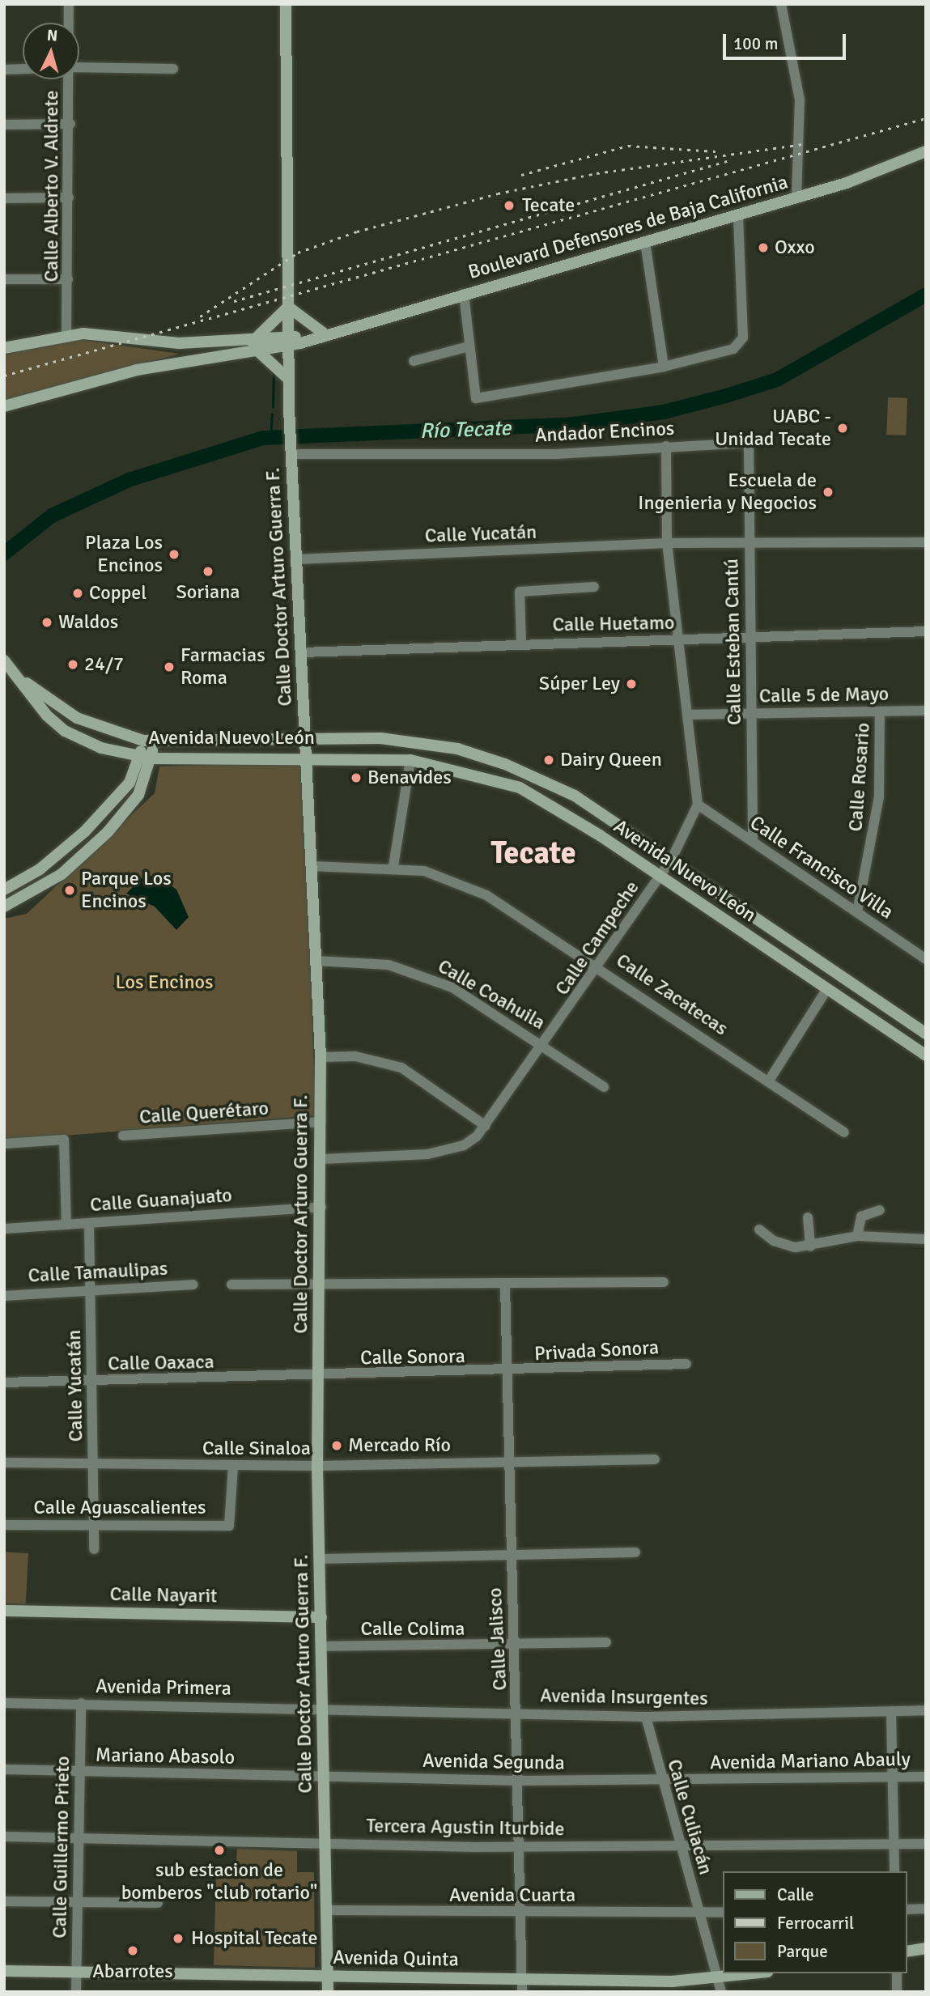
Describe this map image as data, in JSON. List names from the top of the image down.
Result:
{
  "streets": {
    "street": [
      "Calle Alberto V. Aldrete",
      "Boulevard Defensores de Baja California",
      "Andador Encinos",
      "Calle Yucatán",
      "Calle Doctor Arturo Guerra F.",
      "Calle Huetamo",
      "Calle Esteban Cantú",
      "Calle 5 de Mayo",
      "Avenida Nuevo León",
      "Calle Rosario",
      "Calle Francisco Villa",
      "Calle Campeche",
      "Calle Coahuila",
      "Calle Zacatecas",
      "Calle Querétaro",
      "Calle Guanajuato",
      "Calle Tamaulipas",
      "Privada Sonora",
      "Calle Sonora",
      "Calle Oaxaca",
      "Calle Sinaloa",
      "Calle Aguascalientes",
      "Calle Nayarit",
      "Calle Colima",
      "Calle Jalisco",
      "Avenida Primera",
      "Avenida Insurgentes",
      "Mariano Abasolo",
      "Avenida Mariano Abauly",
      "Avenida Segunda",
      "Calle Culiacán",
      "Tercera Agustin Iturbide",
      "Calle Guillermo Prieto",
      "Avenida Cuarta",
      "Avenida Quinta"
    ]
  },
  "crossings": [
    ["Calle Alberto V. Aldrete", "Boulevard Defensores de Baja California"],
    ["Boulevard Defensores de Baja California", "Calle Doctor Arturo Guerra F."],
    ["Andador Encinos", "Calle Doctor Arturo Guerra F."],
    ["Andador Encinos", "Calle Esteban Cantú"],
    ["Calle Yucatán", "Calle Doctor Arturo Guerra F."],
    ["Calle Yucatán", "Calle Esteban Cantú"],
    ["Calle Yucatán", "Calle Guanajuato"],
    ["Calle Yucatán", "Calle Tamaulipas"],
    ["Calle Yucatán", "Calle Oaxaca"],
    ["Calle Yucatán", "Calle Sinaloa"],
    ["Calle Yucatán", "Calle Aguascalientes"],
    ["Calle Doctor Arturo Guerra F.", "Calle Huetamo"],
    ["Calle Doctor Arturo Guerra F.", "Avenida Nuevo León"],
    ["Calle Doctor Arturo Guerra F.", "Calle Campeche"],
    ["Calle Doctor Arturo Guerra F.", "Calle Coahuila"],
    ["Calle Doctor Arturo Guerra F.", "Calle Zacatecas"],
    ["Calle Doctor Arturo Guerra F.", "Calle Querétaro"],
    ["Calle Doctor Arturo Guerra F.", "Calle Guanajuato"],
    ["Calle Doctor Arturo Guerra F.", "Calle Sonora"],
    ["Calle Doctor Arturo Guerra F.", "Calle Oaxaca"],
    ["Calle Doctor Arturo Guerra F.", "Calle Sinaloa"],
    ["Calle Doctor Arturo Guerra F.", "Calle Nayarit"],
    ["Calle Doctor Arturo Guerra F.", "Calle Colima"],
    ["Calle Doctor Arturo Guerra F.", "Avenida Primera"],
    ["Calle Doctor Arturo Guerra F.", "Avenida Insurgentes"],
    ["Calle Doctor Arturo Guerra F.", "Mariano Abasolo"],
    ["Calle Doctor Arturo Guerra F.", "Avenida Segunda"],
    ["Calle Doctor Arturo Guerra F.", "Tercera Agustin Iturbide"],
    ["Calle Doctor Arturo Guerra F.", "Avenida Cuarta"],
    ["Calle Doctor Arturo Guerra F.", "Avenida Quinta"],
    ["Calle Huetamo", "Calle Esteban Cantú"],
    ["Calle Esteban Cantú", "Calle 5 de Mayo"],
    ["Calle Esteban Cantú", "Calle Francisco Villa"],
    ["Calle 5 de Mayo", "Calle Rosario"],
    ["Avenida Nuevo León", "Calle Campeche"],
    ["Calle Rosario", "Calle Francisco Villa"],
    ["Calle Francisco Villa", "Calle Campeche"],
    ["Calle Campeche", "Calle Coahuila"],
    ["Calle Campeche", "Calle Zacatecas"],
    ["Privada Sonora", "Calle Sonora"],
    ["Privada Sonora", "Calle Jalisco"],
    ["Calle Sonora", "Calle Oaxaca"],
    ["Calle Sonora", "Calle Jalisco"],
    ["Calle Sinaloa", "Calle Aguascalientes"],
    ["Calle Sinaloa", "Calle Jalisco"],
    ["Calle Colima", "Calle Jalisco"],
    ["Calle Jalisco", "Avenida Insurgentes"],
    ["Calle Jalisco", "Avenida Segunda"],
    ["Calle Jalisco", "Tercera Agustin Iturbide"],
    ["Calle Jalisco", "Avenida Cuarta"],
    ["Calle Jalisco", "Avenida Quinta"],
    ["Avenida Primera", "Avenida Insurgentes"],
    ["Avenida Primera", "Calle Guillermo Prieto"],
    ["Avenida Insurgentes", "Calle Culiacán"],
    ["Mariano Abasolo", "Avenida Segunda"],
    ["Mariano Abasolo", "Calle Guillermo Prieto"],
    ["Avenida Mariano Abauly", "Avenida Segunda"],
    ["Avenida Mariano Abauly", "Calle Culiacán"],
    ["Avenida Segunda", "Calle Culiacán"],
    ["Calle Culiacán", "Tercera Agustin Iturbide"],
    ["Calle Culiacán", "Avenida Cuarta"],
    ["Calle Culiacán", "Avenida Quinta"],
    ["Tercera Agustin Iturbide", "Calle Guillermo Prieto"],
    ["Calle Guillermo Prieto", "Avenida Quinta"]
  ],
  "districts": ["Tecate"],
  "water": ["Río Tecate"],
  "parks": ["Los Encinos"],
  "places": [
    "Tecate",
    "Oxxo",
    "UABC - Unidad Tecate",
    "Escuela de Ingenieria y Negocios",
    "Plaza Los Encinos",
    "Soriana",
    "Coppel",
    "Waldos",
    "24/7",
    "Farmacias Roma",
    "Súper Ley",
    "Dairy Queen",
    "Benavides",
    "Parque Los Encinos",
    "Mercado Río",
    "sub estacion de bomberos \"club rotario\"",
    "Hospital Tecate",
    "Abarrotes"
  ],
  "legend": ["Calle", "Ferrocarril", "Parque"],
  "scale_bar": "100 m",
  "north": "top"
}
